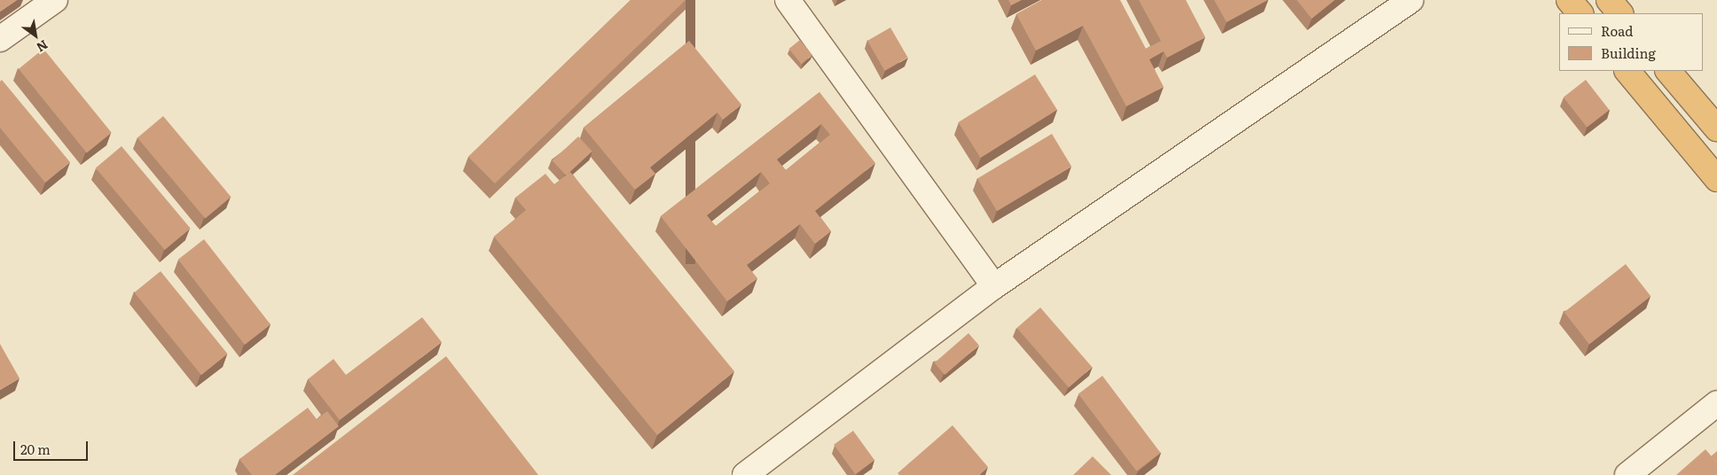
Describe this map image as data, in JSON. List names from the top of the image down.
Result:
{
  "legend": ["Road", "Building"],
  "scale_bar": "20 m",
  "north": "bottom right"
}
